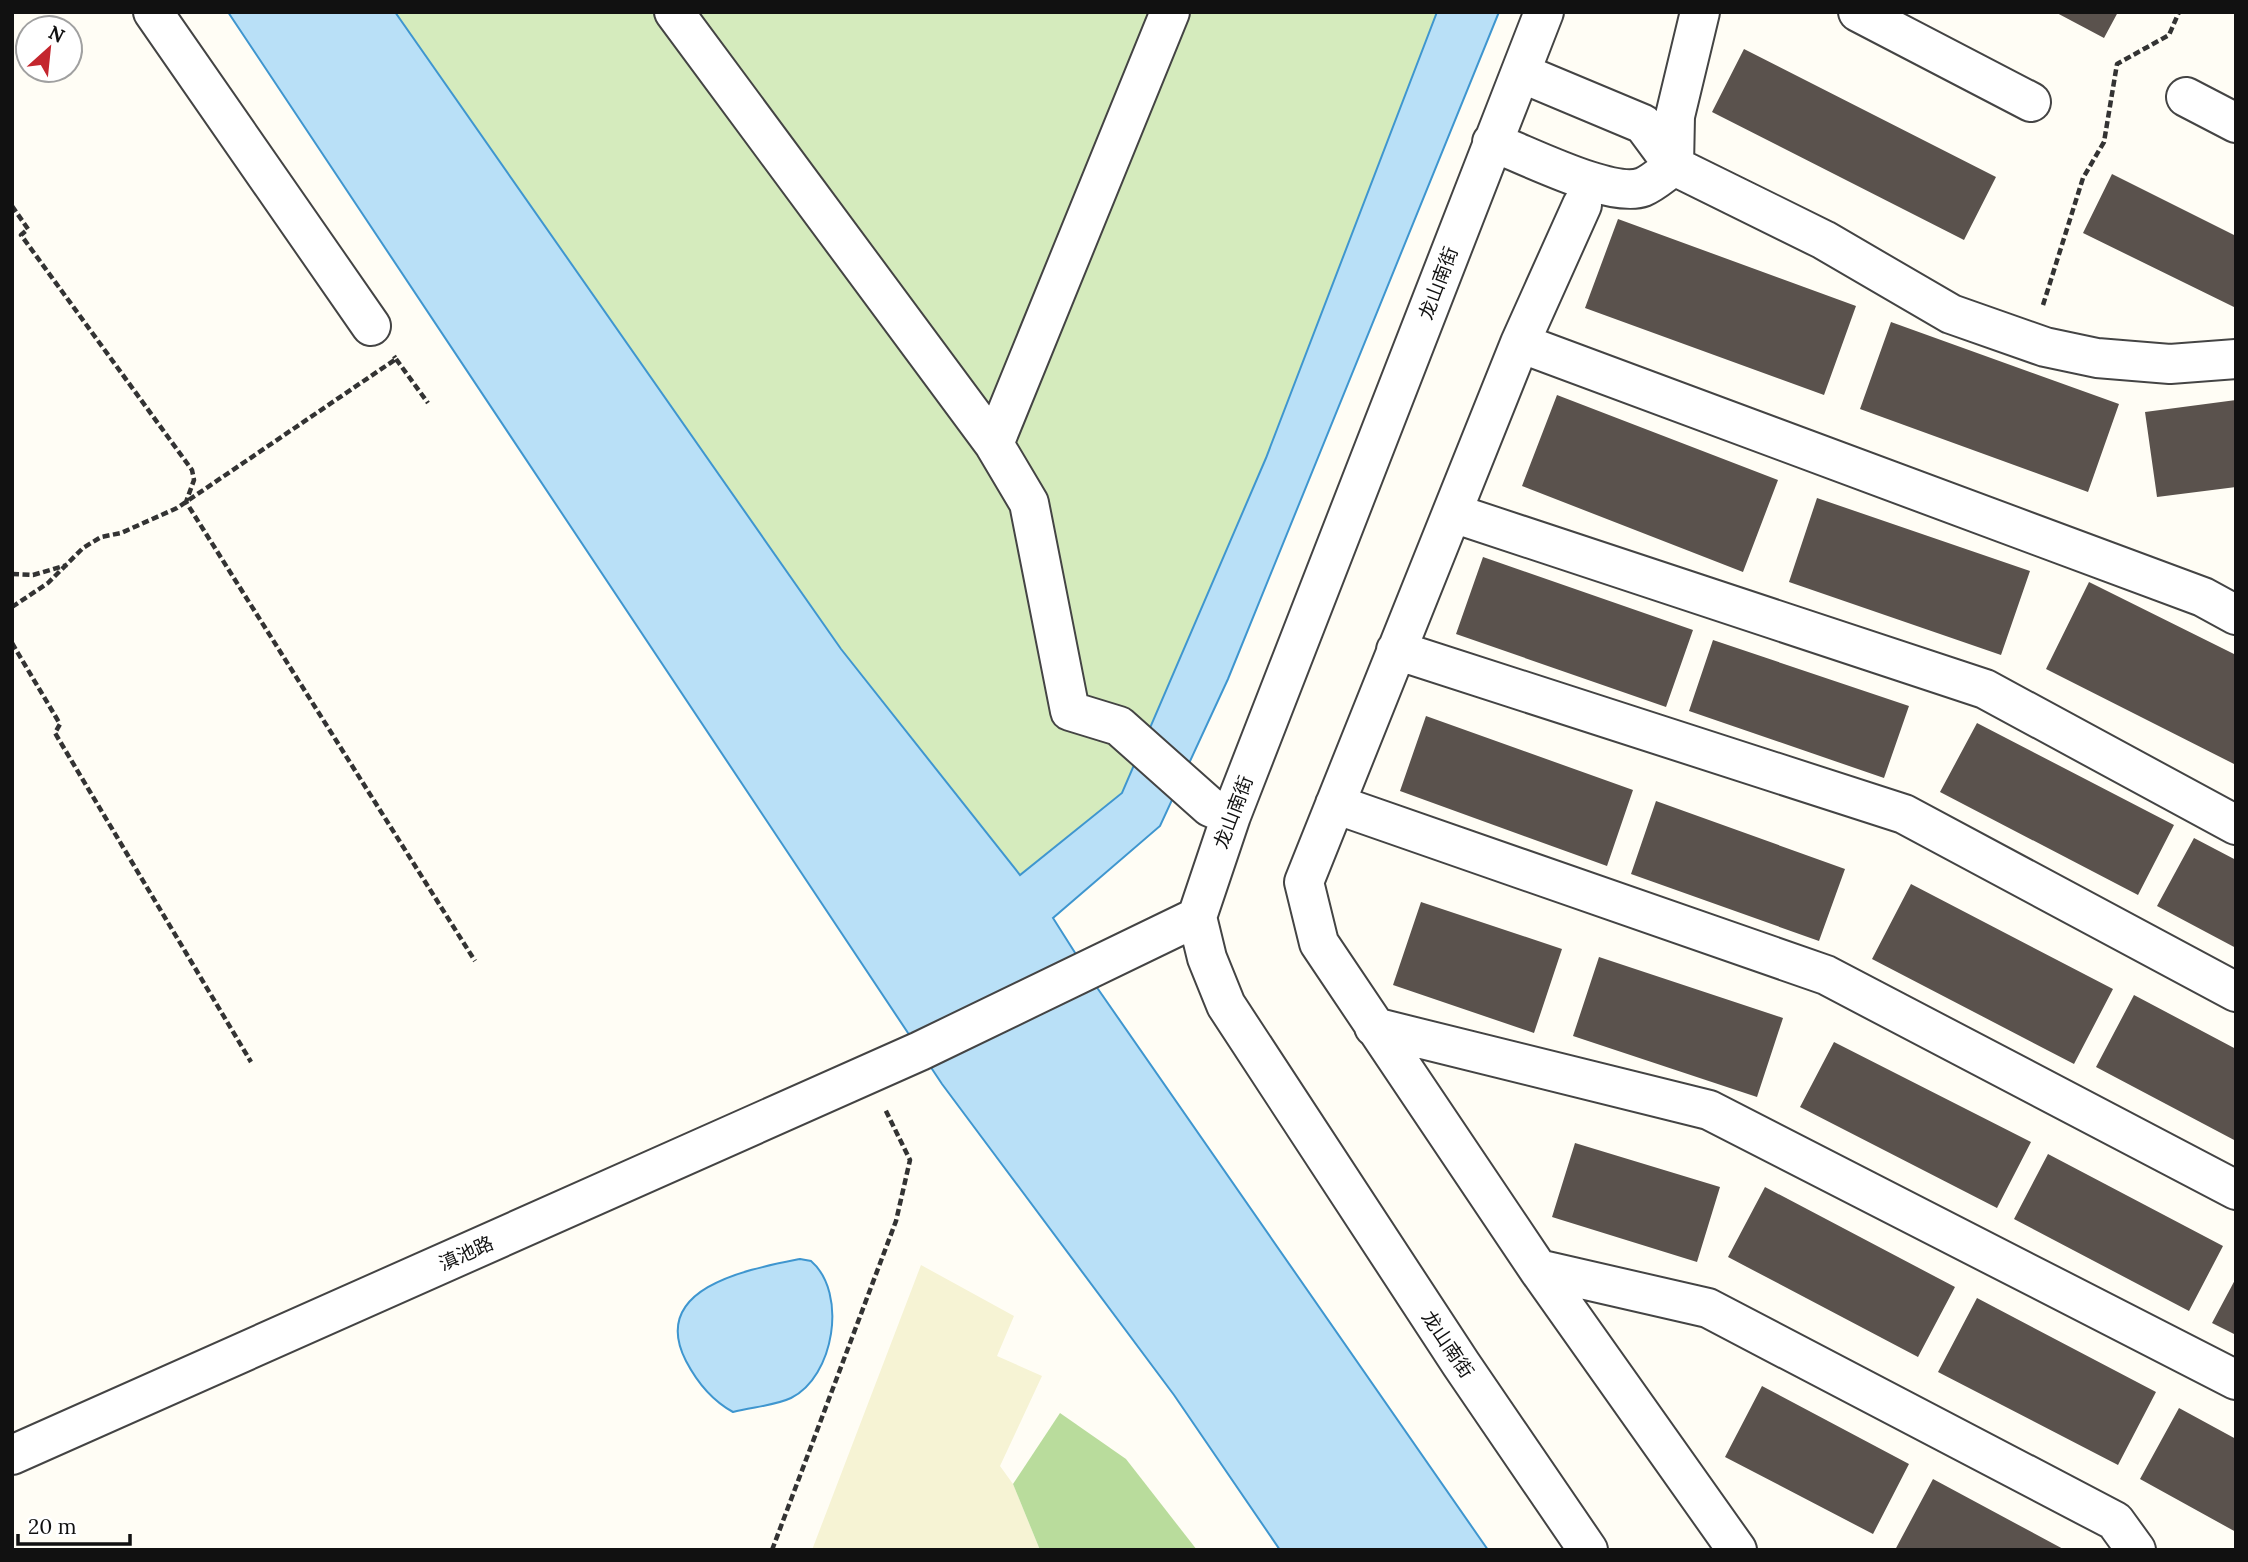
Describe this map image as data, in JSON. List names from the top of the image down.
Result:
{
  "streets": {
    "street": ["龙山南街", "滇池路"]
  },
  "crossings": [
    ["龙山南街", "滇池路"]
  ],
  "scale_bar": "20 m",
  "north": "top right"
}
